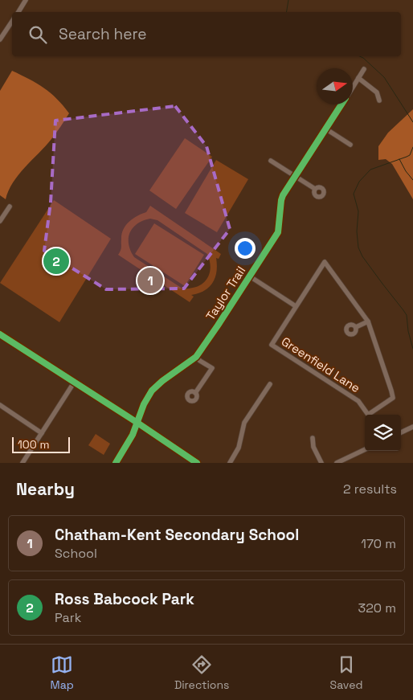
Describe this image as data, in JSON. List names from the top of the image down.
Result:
{
  "streets": {
    "street": ["Taylor Trail", "Greenfield Lane"]
  },
  "scale_bar": "100 m",
  "north": "right",
  "page": {
    "search": "Search here",
    "pins": ["2", "1"],
    "scale": "100 m",
    "heading": ["Nearby", "2 results"],
    "list": [
      {
        "mark": "1",
        "name": "Chatham-Kent Secondary School",
        "note": "School",
        "value": "170 m"
      },
      {
        "mark": "2",
        "name": "Ross Babcock Park",
        "note": "Park",
        "value": "320 m"
      }
    ],
    "nav": ["Map", "Directions", "Saved"]
  }
}
